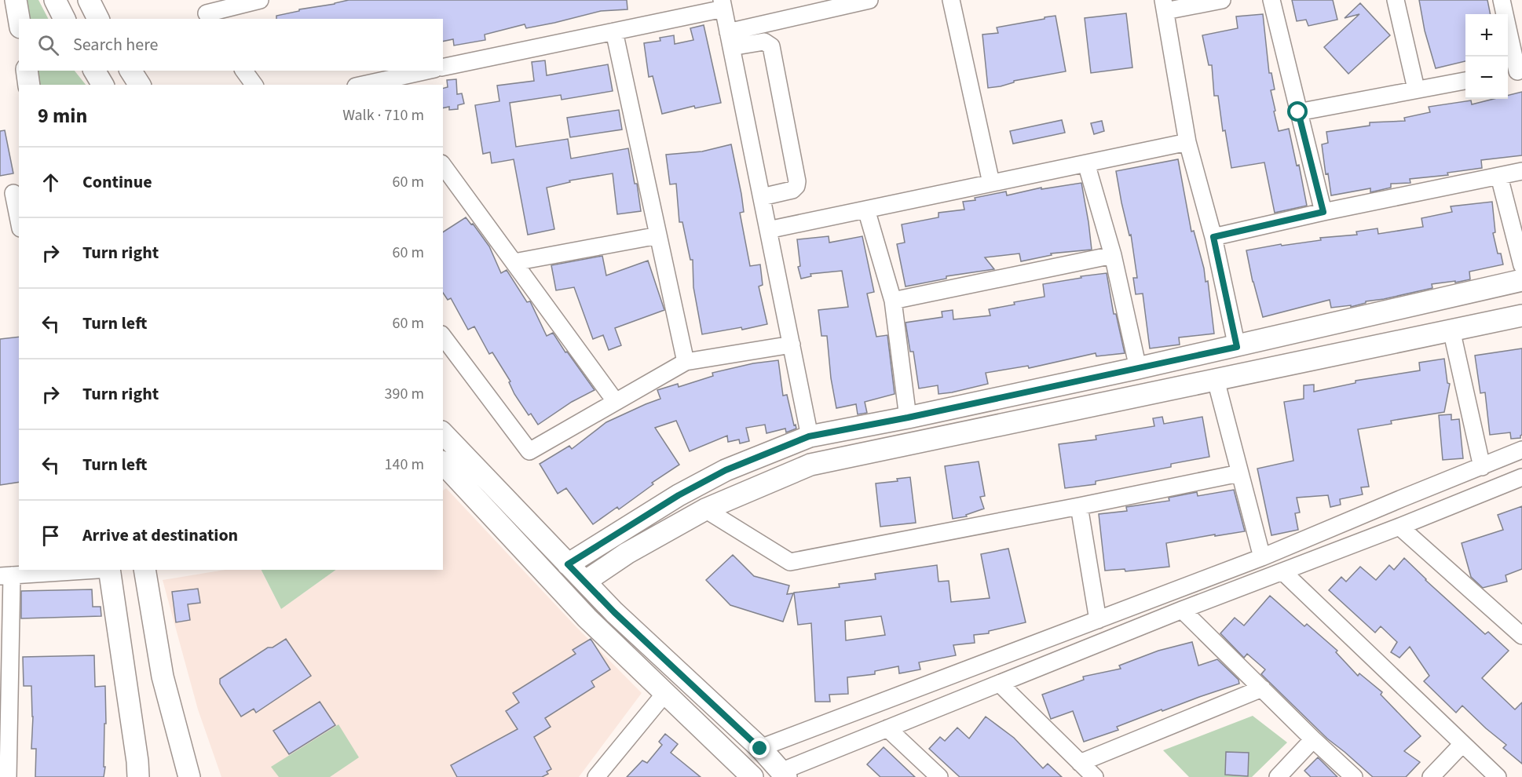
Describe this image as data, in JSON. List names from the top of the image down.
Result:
{
  "page": {
    "map_buttons": ["+", "−"],
    "search": "Search here",
    "heading": ["9 min", "Walk · 710 m"],
    "list": [
      ["Continue", "60 m"],
      ["Turn right", "60 m"],
      ["Turn left", "60 m"],
      ["Turn right", "390 m"],
      ["Turn left", "140 m"],
      "Arrive at destination"
    ]
  }
}
